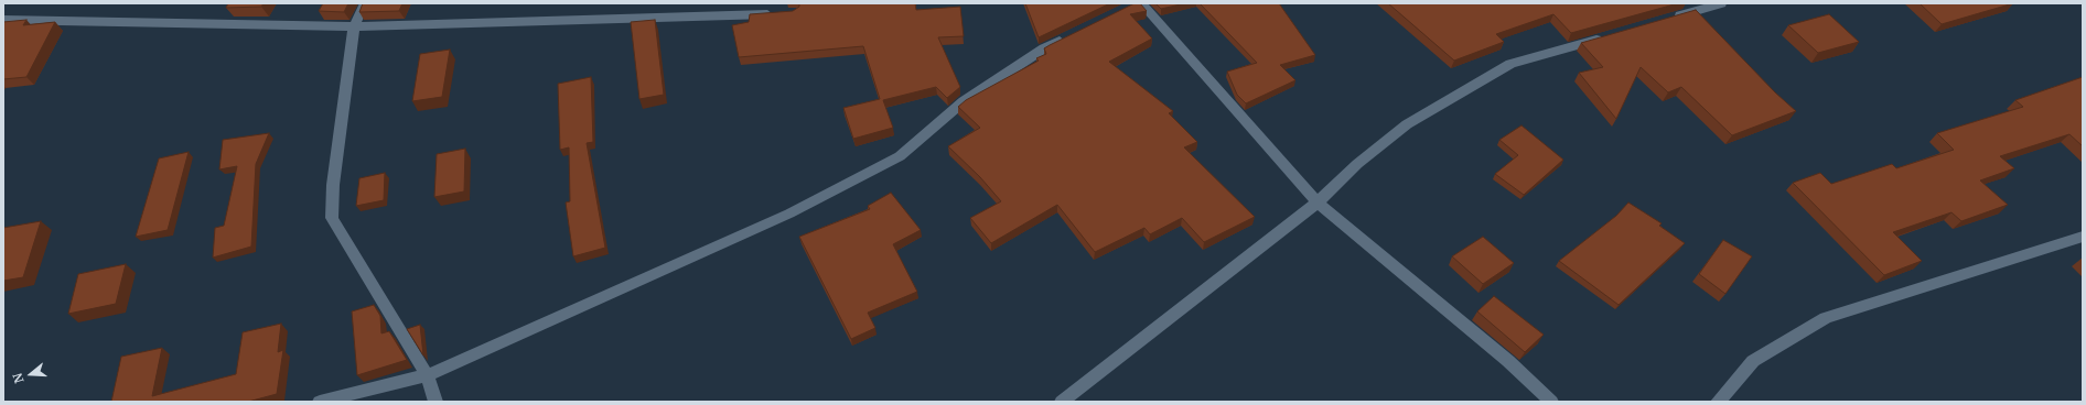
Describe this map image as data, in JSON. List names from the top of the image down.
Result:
{
  "north": "left"
}
